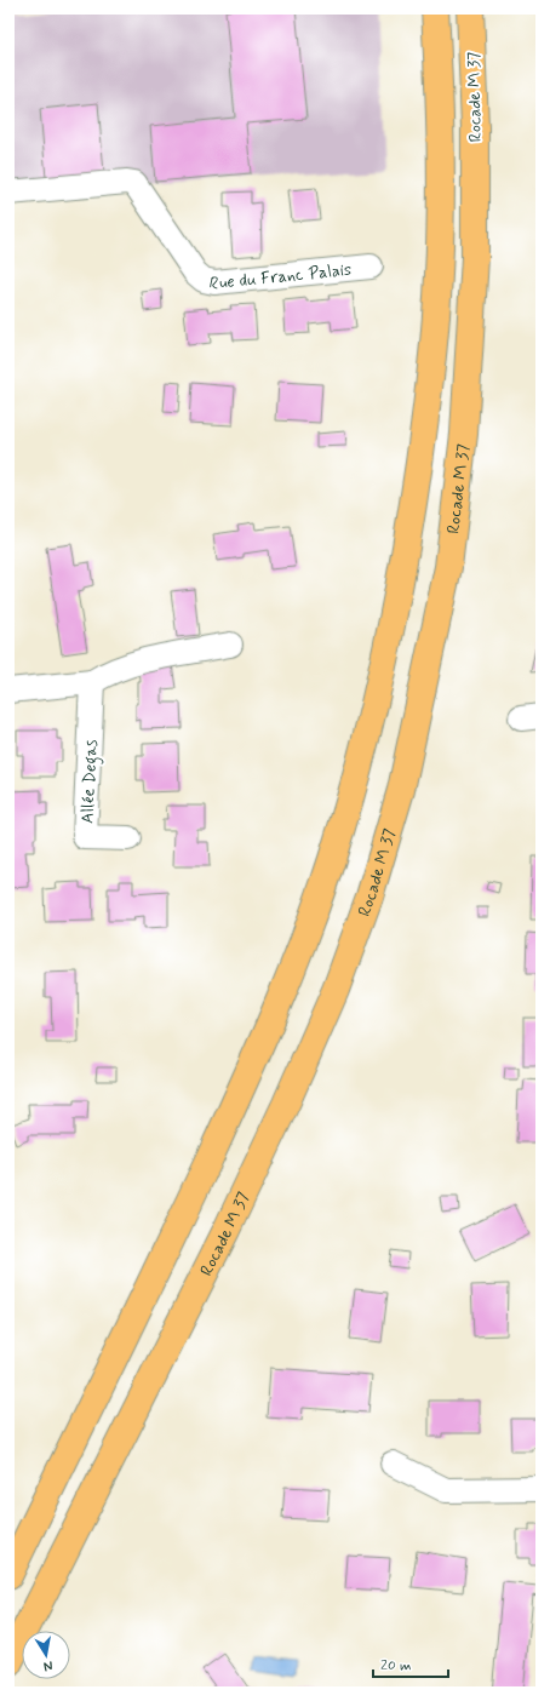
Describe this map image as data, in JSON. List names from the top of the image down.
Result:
{
  "streets": {
    "highway": ["Rocade M 37"],
    "street": ["Rue du Franc Palais", "Allée Degas"]
  },
  "scale_bar": "20 m",
  "north": "bottom"
}
